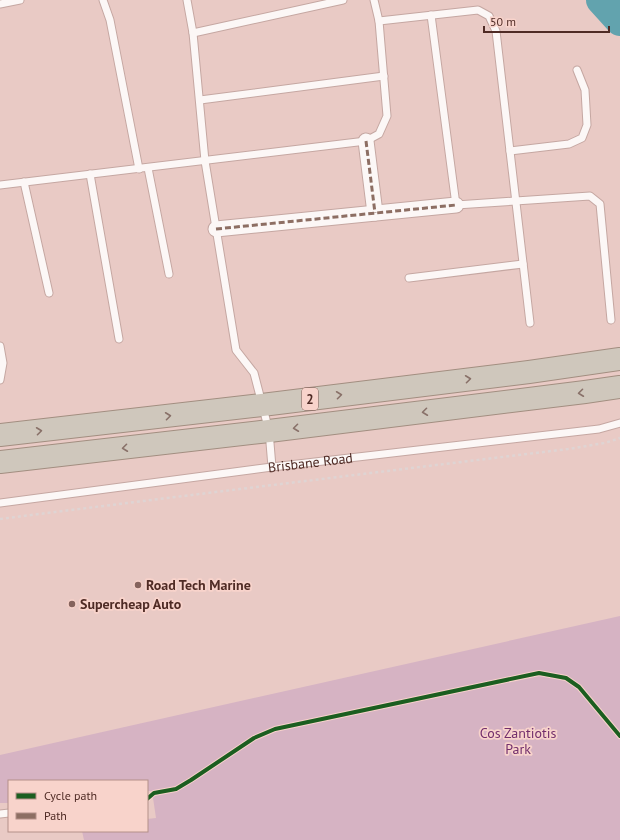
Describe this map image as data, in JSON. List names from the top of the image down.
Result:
{
  "streets": {
    "highway": ["2"],
    "lane": ["Brisbane Road"]
  },
  "parks": ["Cos Zantiotis Park"],
  "places": ["Road Tech Marine", "Supercheap Auto"],
  "legend": ["Cycle path", "Path"],
  "scale_bar": "50 m"
}
